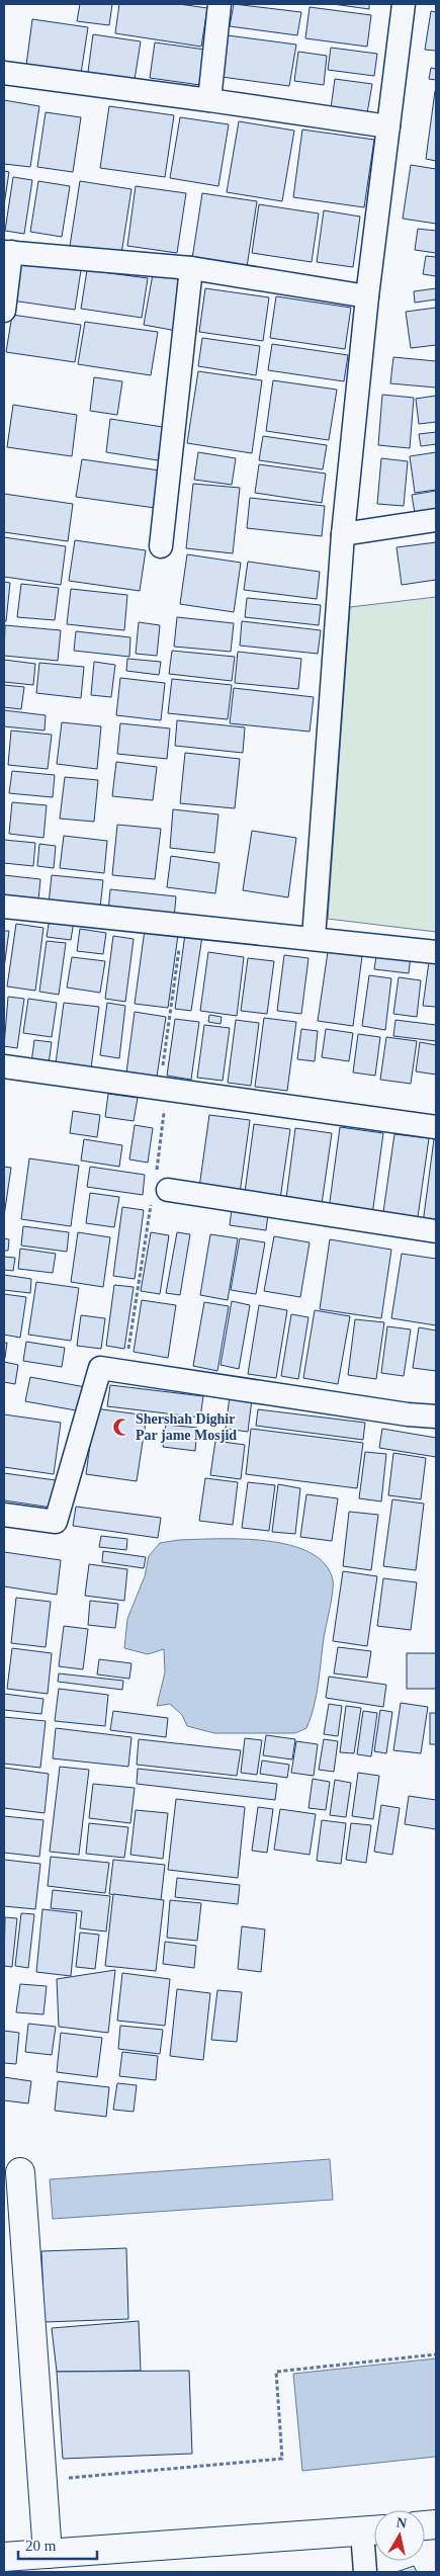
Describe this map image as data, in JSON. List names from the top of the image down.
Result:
{
  "places": {
    "mosque": ["Shershah Dighir Par jame Mosjid"]
  },
  "scale_bar": "20 m",
  "north": "top"
}
